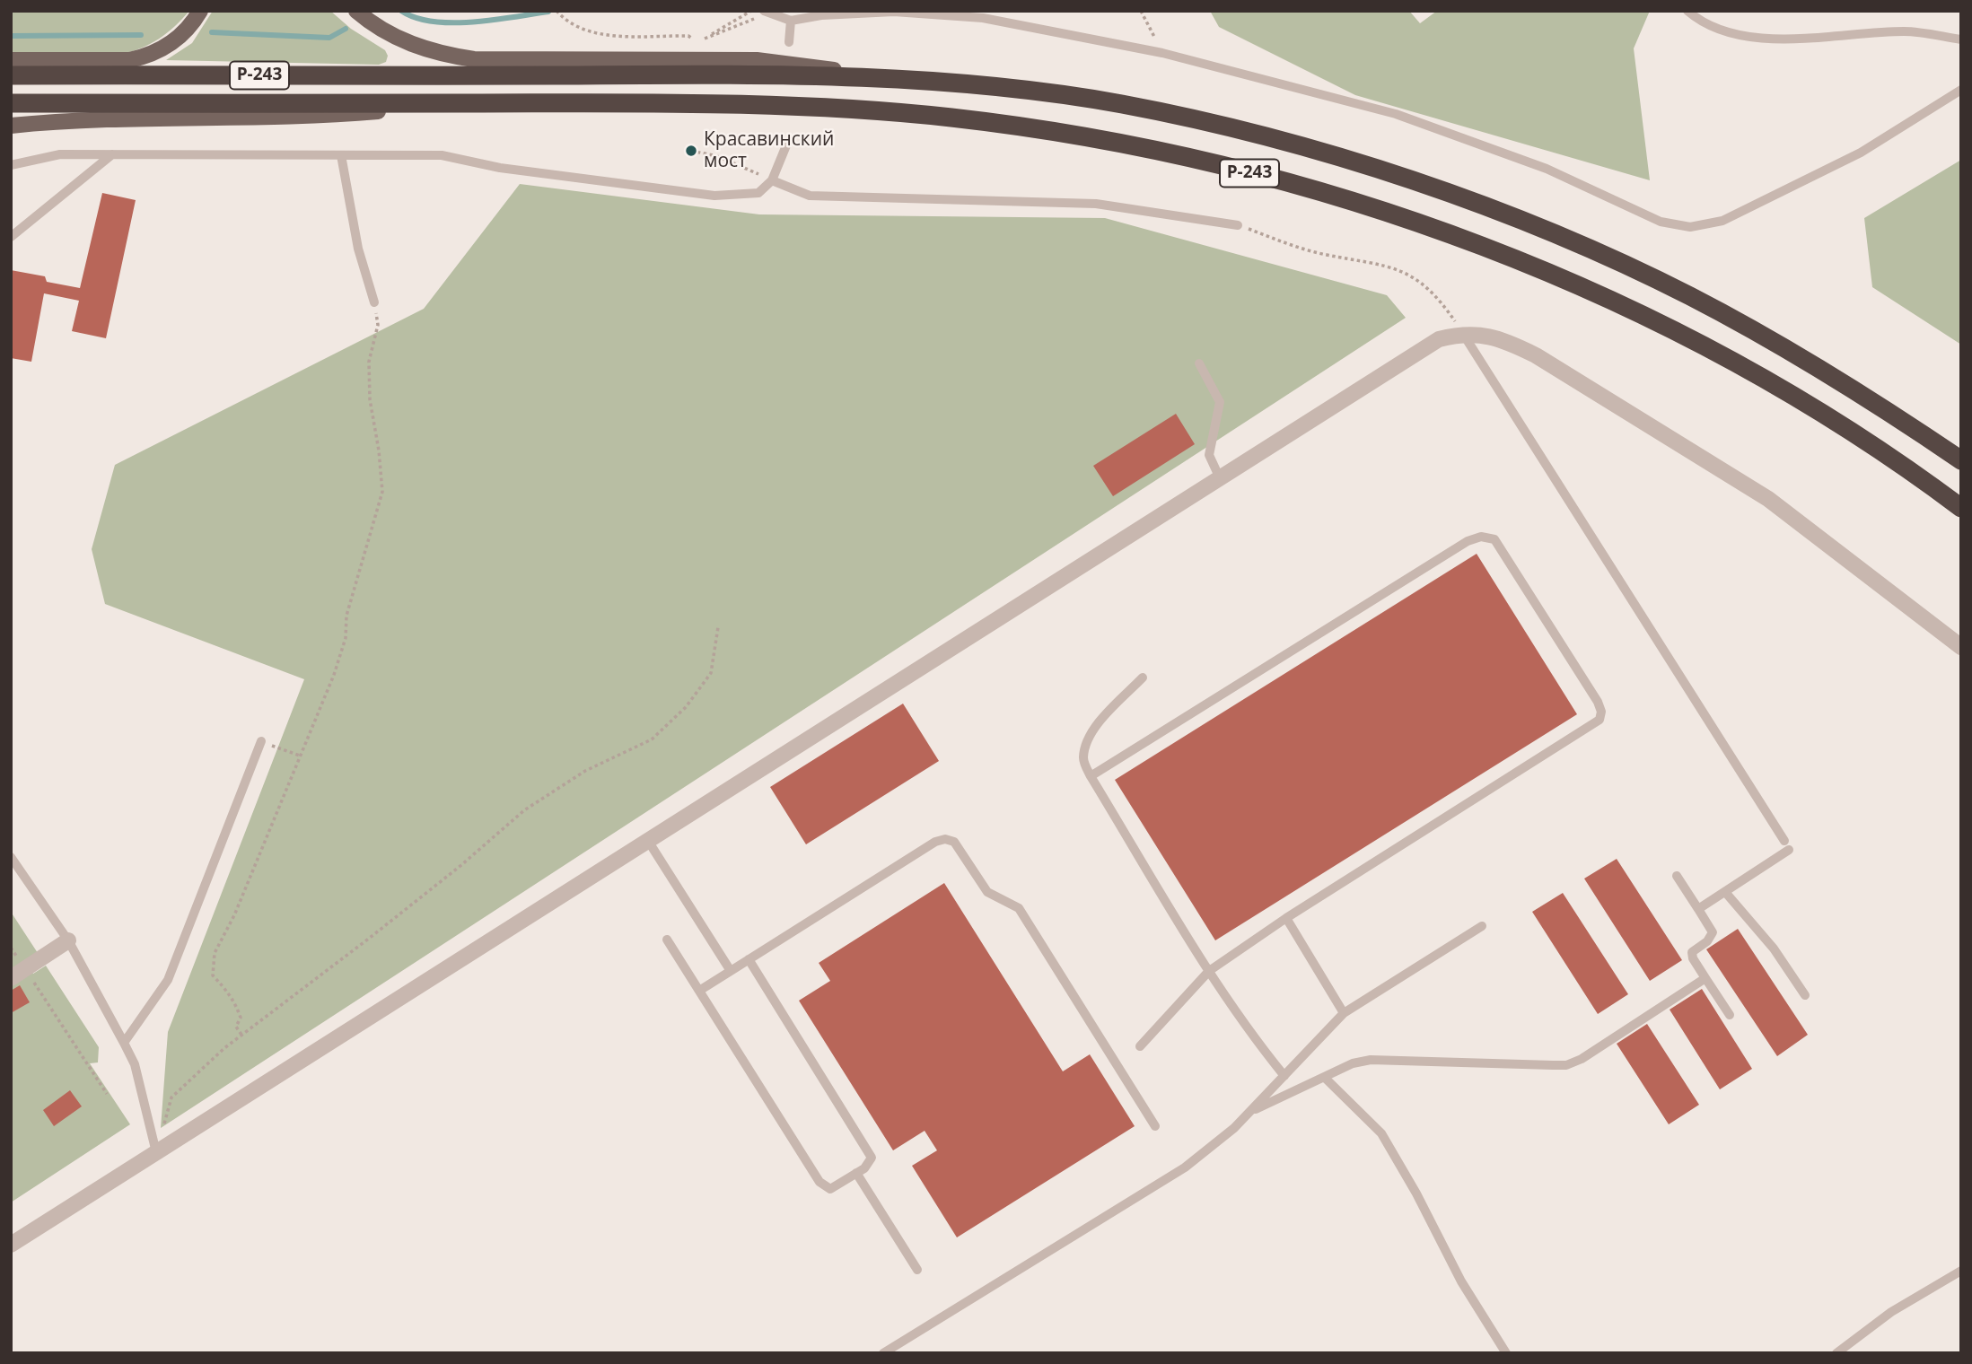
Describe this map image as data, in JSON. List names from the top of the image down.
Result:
{
  "streets": {
    "highway": ["Р-243"]
  },
  "places": ["Красавинский мост"]
}
